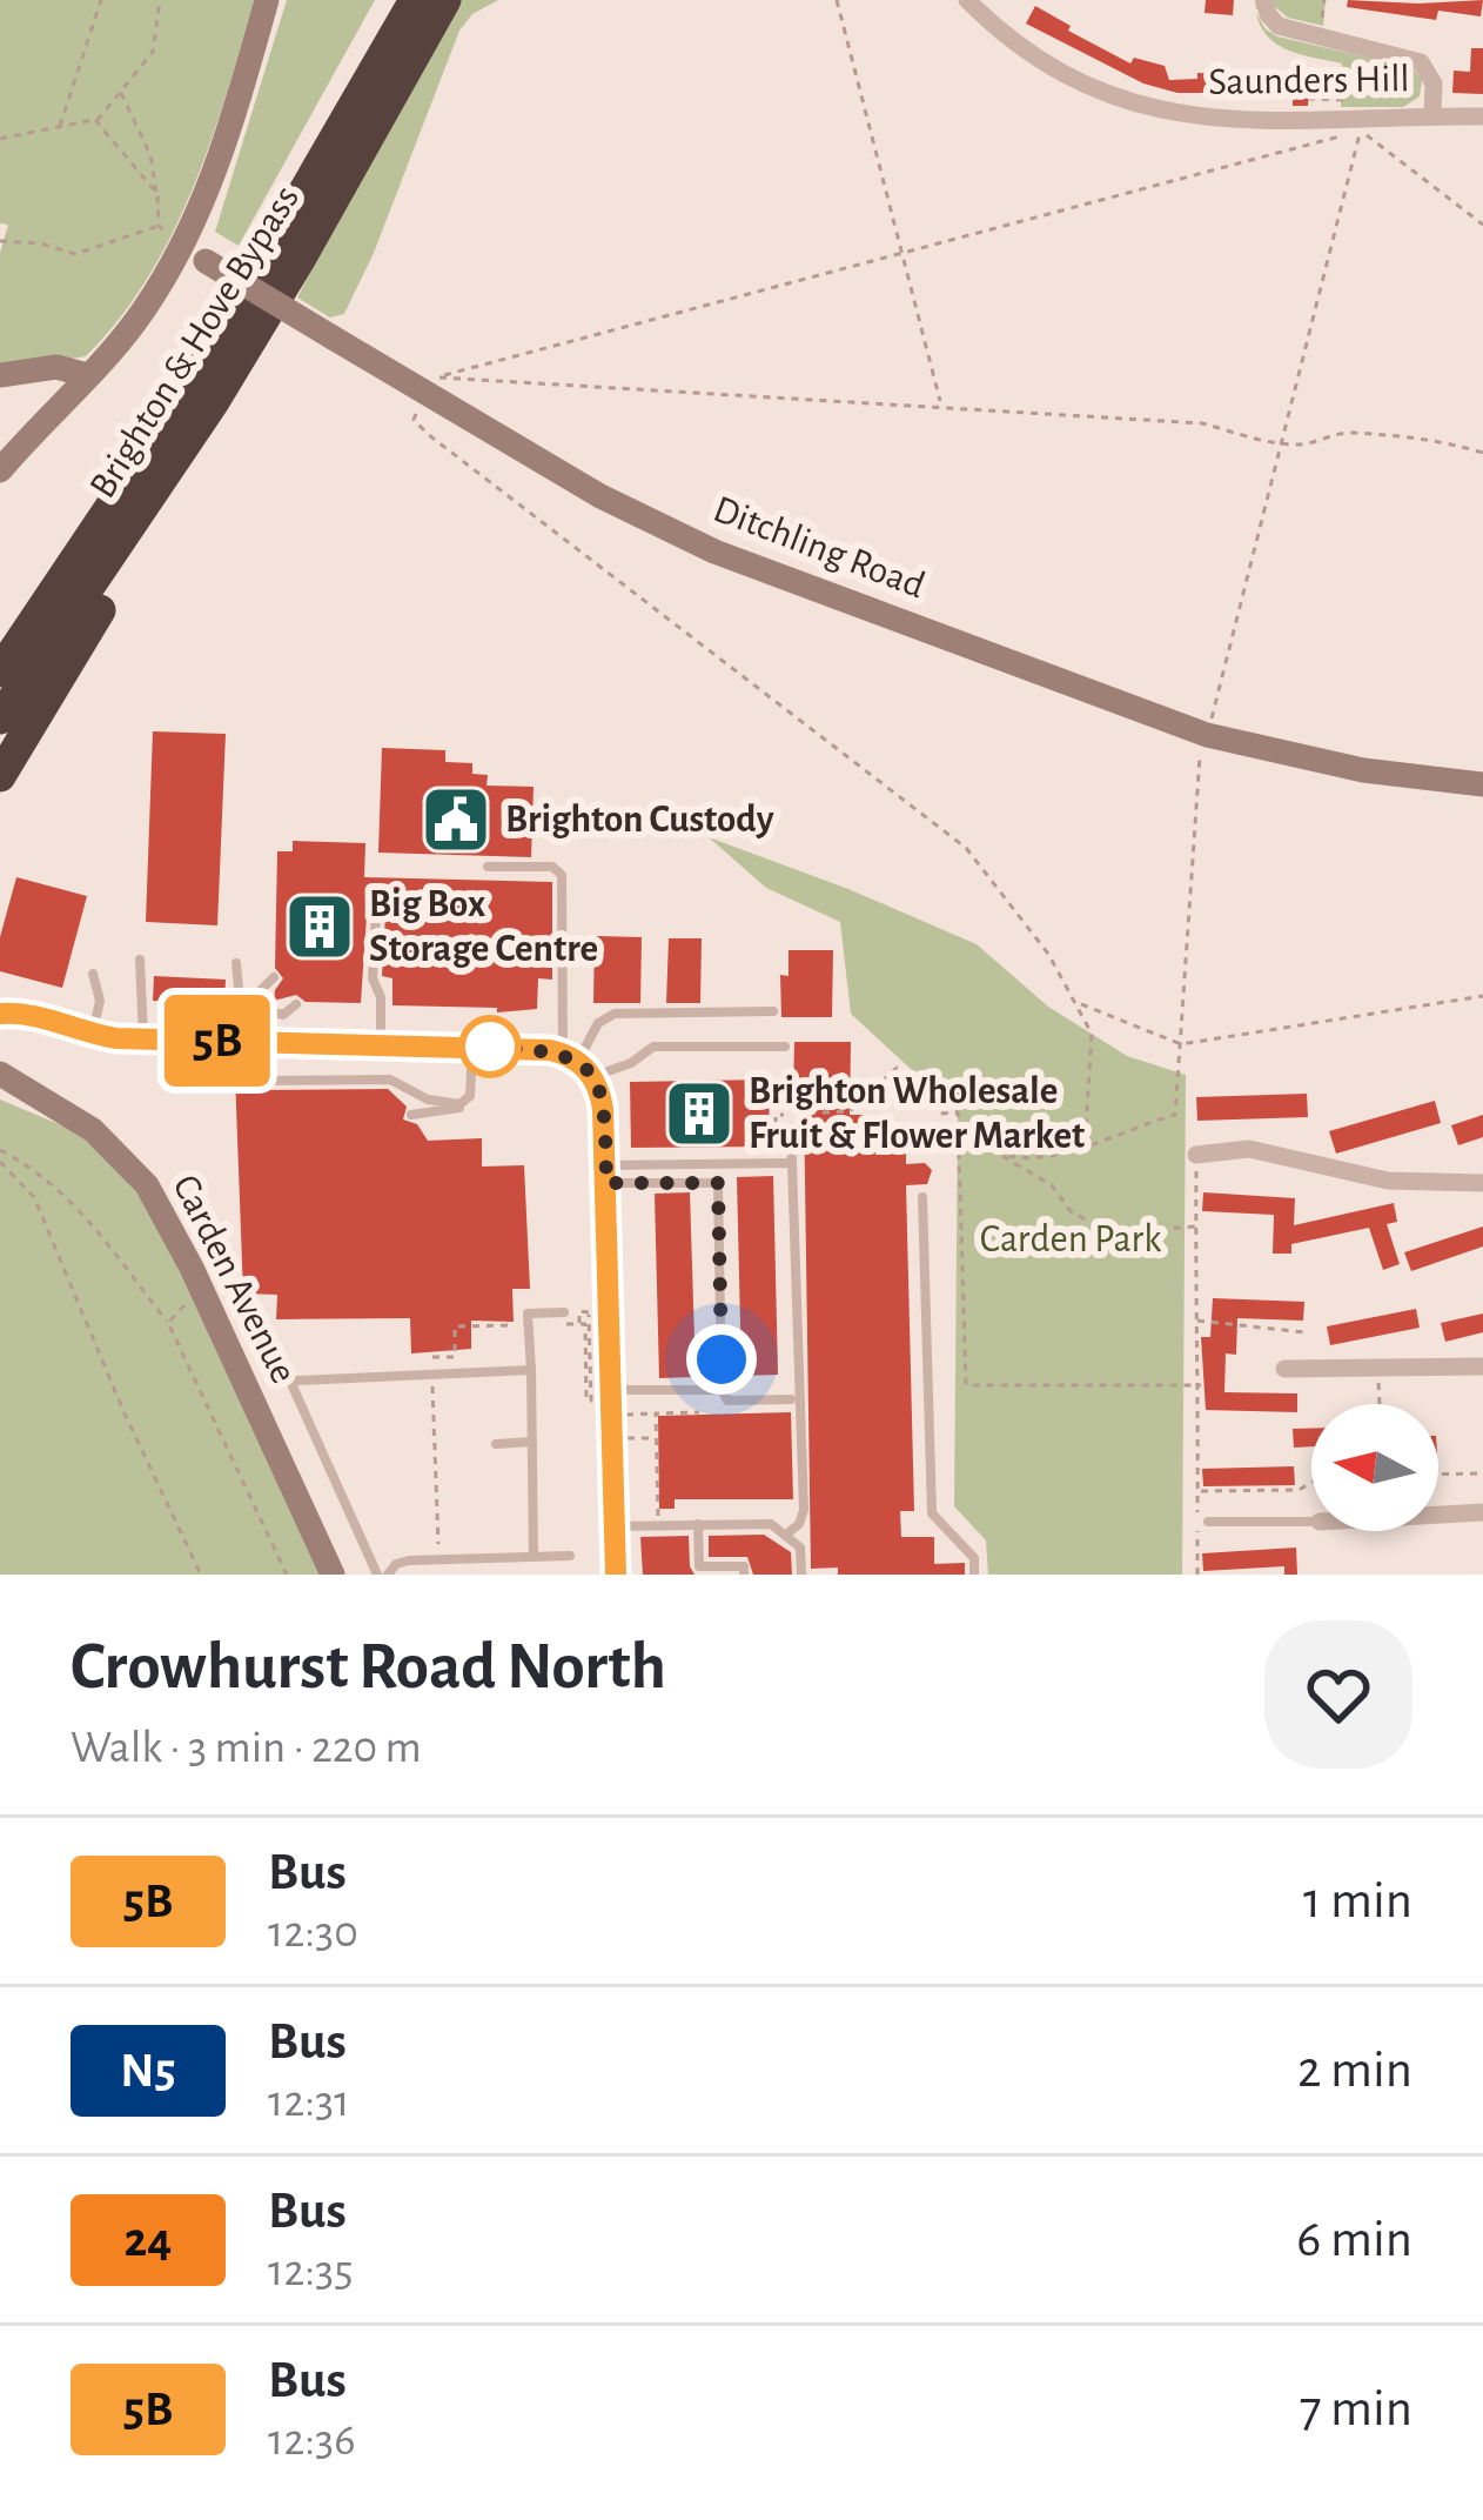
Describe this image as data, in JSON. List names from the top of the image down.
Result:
{
  "streets": {
    "highway": ["Brighton & Hove Bypass"],
    "street": ["Saunders Hill", "Ditchling Road", "Carden Avenue"]
  },
  "parks": ["Carden Park"],
  "places": {
    "public building": ["Brighton Custody"],
    "building": ["Big Box Storage Centre", "Brighton Wholesale Fruit & Flower Market"]
  },
  "lines": ["bus line 5B"],
  "north": "left",
  "page": {
    "on_map": "5B",
    "heading": ["Crowhurst Road North", "Walk · 3 min · 220 m"],
    "list": [
      {
        "mark": "5B",
        "name": "Bus",
        "note": "12:30",
        "value": "1 min"
      },
      {
        "mark": "N5",
        "name": "Bus",
        "note": "12:31",
        "value": "2 min"
      },
      {
        "mark": "24",
        "name": "Bus",
        "note": "12:35",
        "value": "6 min"
      },
      {
        "mark": "5B",
        "name": "Bus",
        "note": "12:36",
        "value": "7 min"
      }
    ]
  }
}
